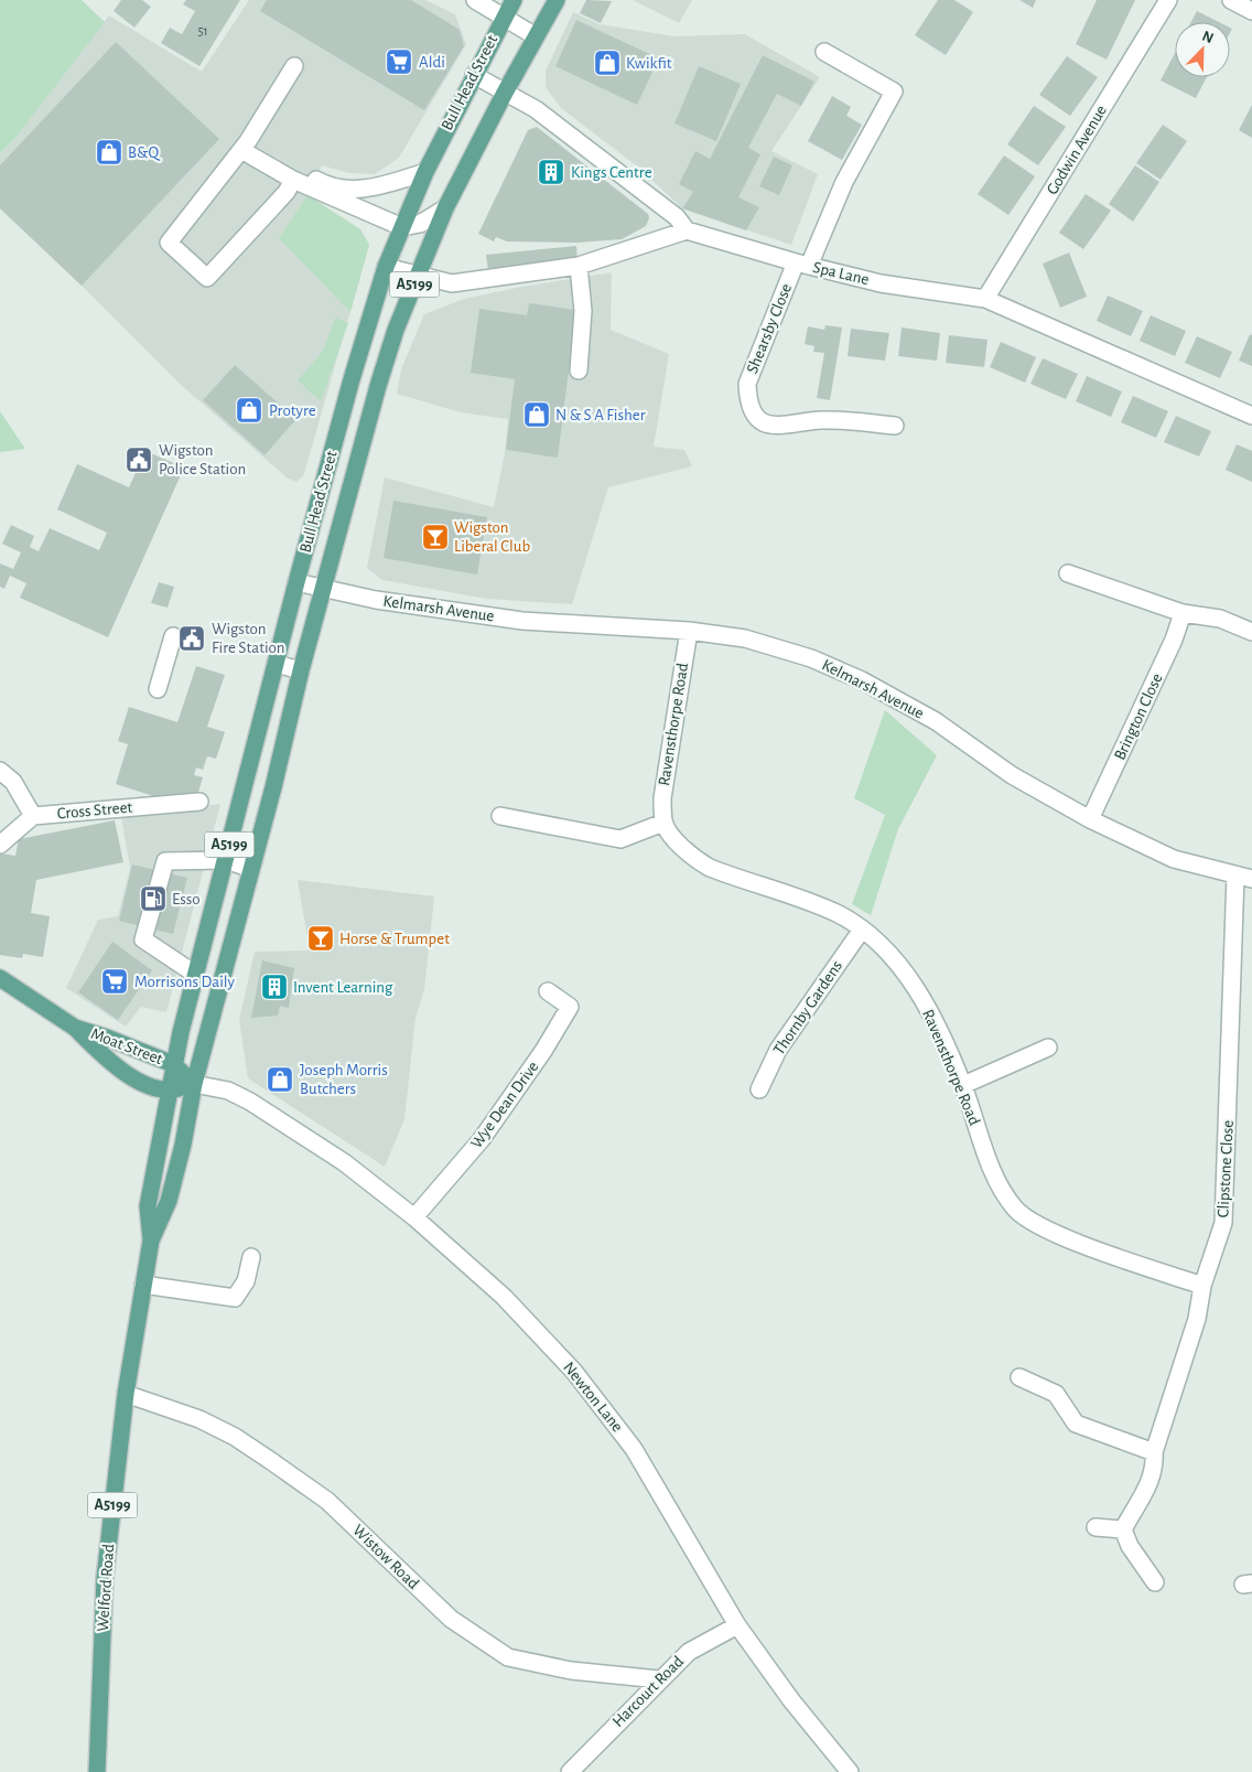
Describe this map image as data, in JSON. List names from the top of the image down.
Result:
{
  "streets": {
    "main road": [
      "Bull Head Street",
      "A5199",
      "Moat Street",
      "Welford Road"
    ],
    "street": [
      "Godwin Avenue",
      "Spa Lane",
      "Shearsby Close",
      "Kelmarsh Avenue",
      "Brington Close",
      "Ravensthorpe Road",
      "Cross Street",
      "Thornby Gardens",
      "Wye Dean Drive",
      "Clipstone Close",
      "Newton Lane",
      "Wistow Road",
      "Harcourt Road"
    ]
  },
  "crossings": [
    ["Bull Head Street", "Kelmarsh Avenue"],
    ["Bull Head Street", "Moat Street"],
    ["Bull Head Street", "Newton Lane"],
    ["Bull Head Street", "Welford Road"],
    ["Godwin Avenue", "Spa Lane"],
    ["Spa Lane", "Shearsby Close"],
    ["Kelmarsh Avenue", "Brington Close"],
    ["Kelmarsh Avenue", "Ravensthorpe Road"],
    ["Kelmarsh Avenue", "Clipstone Close"],
    ["Ravensthorpe Road", "Thornby Gardens"],
    ["Ravensthorpe Road", "Clipstone Close"],
    ["Moat Street", "Newton Lane"],
    ["Moat Street", "Welford Road"],
    ["Wye Dean Drive", "Newton Lane"],
    ["Newton Lane", "Welford Road"],
    ["Newton Lane", "Harcourt Road"],
    ["Wistow Road", "Welford Road"],
    ["Wistow Road", "Harcourt Road"]
  ],
  "places": {
    "supermarket": ["Aldi", "Morrisons Daily"],
    "shop": [
      "Kwikfit",
      "B&Q",
      "Protyre",
      "N & S A Fisher",
      "Joseph Morris Butchers"
    ],
    "building": ["Kings Centre", "Invent Learning"],
    "public building": ["Wigston Police Station", "Wigston Fire Station"],
    "bar": ["Wigston Liberal Club", "Horse & Trumpet"],
    "fuel station": ["Esso"]
  },
  "house_numbers": ["51"],
  "north": "top right"
}
